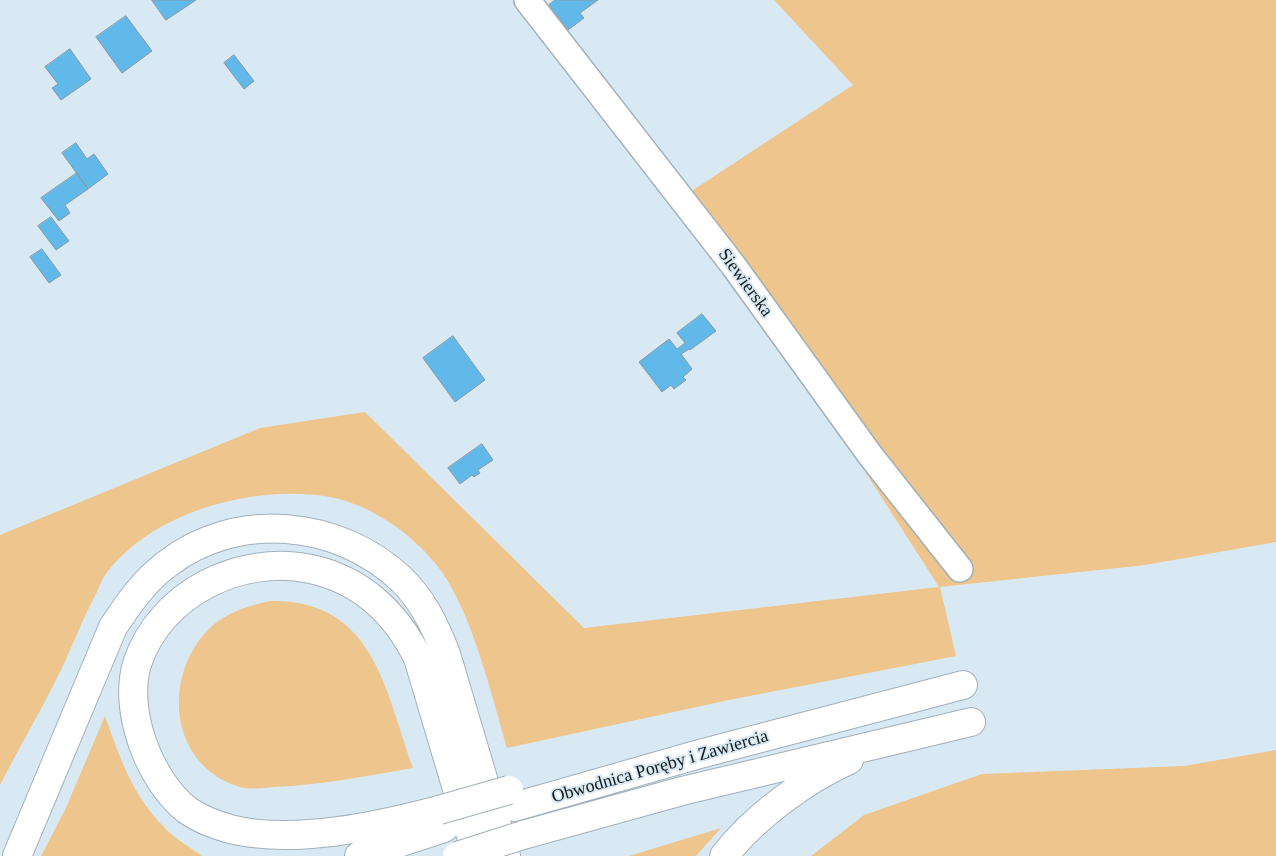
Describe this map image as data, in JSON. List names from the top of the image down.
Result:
{
  "streets": {
    "main road": ["Obwodnica Poręby i Zawiercia"],
    "street": ["Siewierska"]
  }
}
